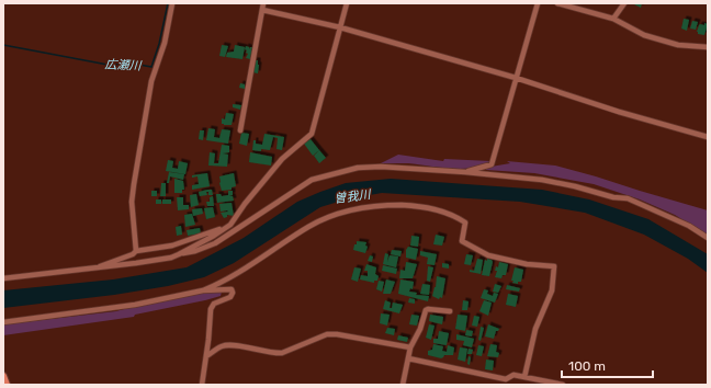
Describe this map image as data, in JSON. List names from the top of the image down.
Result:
{
  "water": ["広瀬川", "曽我川"],
  "scale_bar": "100 m"
}
